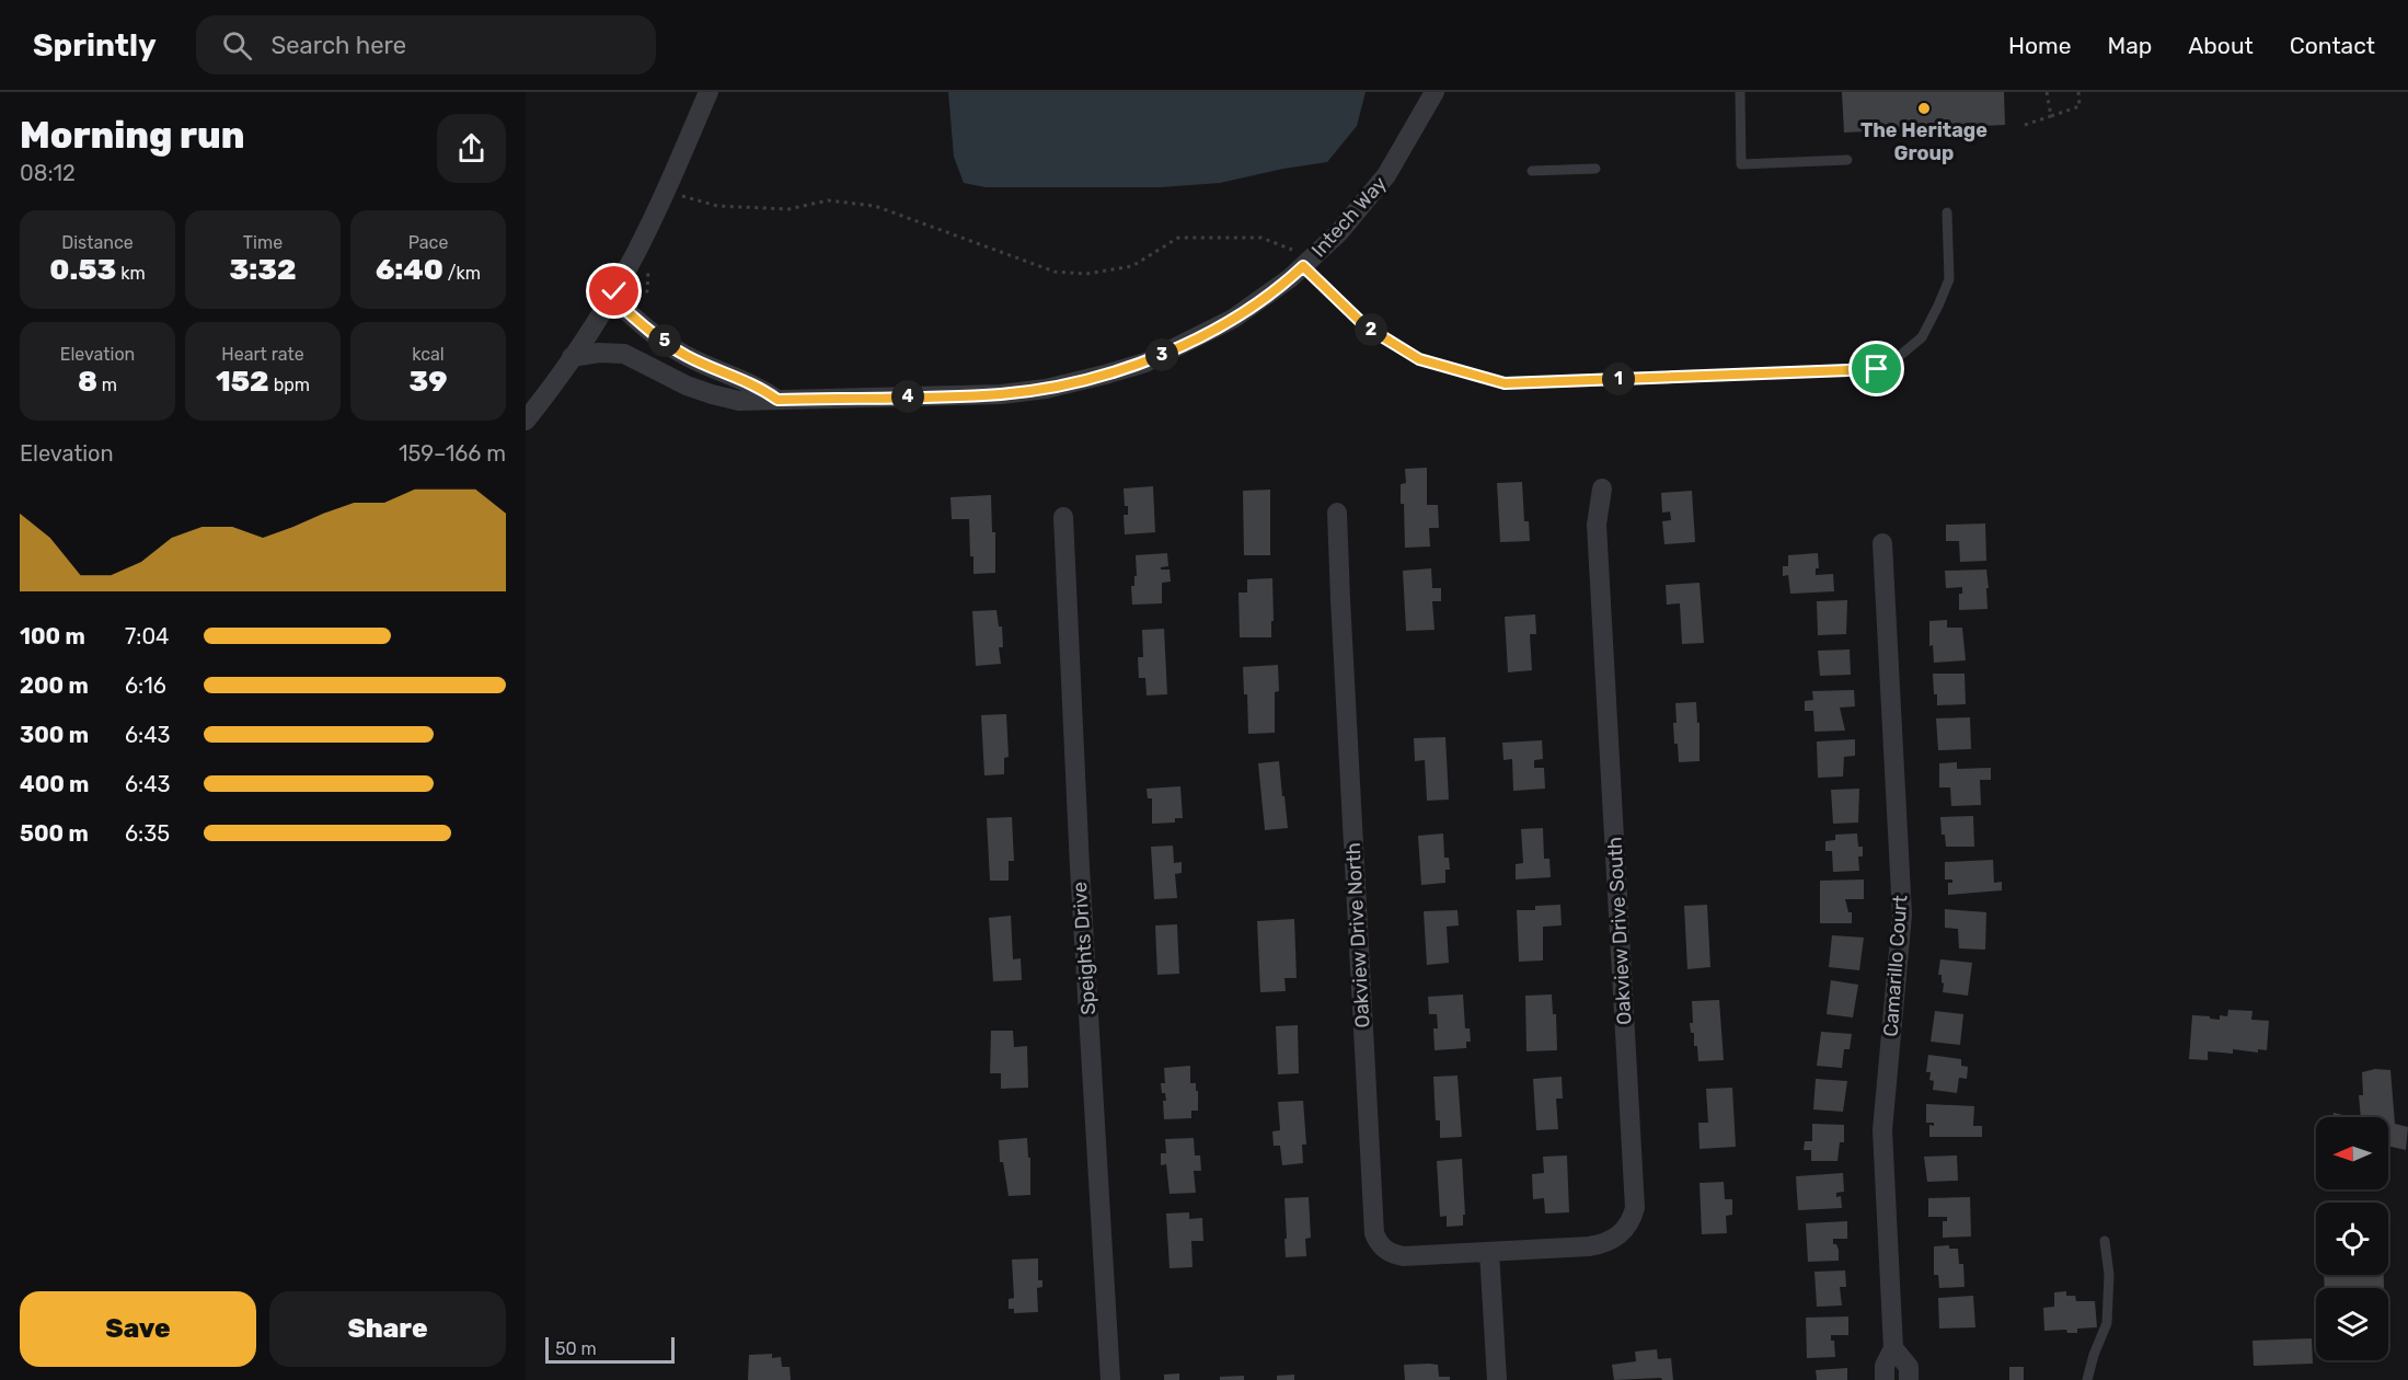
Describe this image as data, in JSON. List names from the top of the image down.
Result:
{
  "streets": {
    "street": [
      "Intech Way",
      "Oakview Drive South",
      "Oakview Drive North",
      "Speights Drive",
      "Camarillo Court"
    ]
  },
  "crossings": [
    ["Oakview Drive South", "Oakview Drive North"]
  ],
  "places": ["The Heritage Group"],
  "scale_bar": "50 m",
  "north": "left",
  "page": {
    "header": "Sprintly",
    "search": "Search here",
    "nav": [
      "Home",
      "Map",
      "About",
      "Contact"
    ],
    "heading": ["Morning run", "08:12"],
    "stats": [
      ["Distance", "0.53 km"],
      ["Time", "3:32"],
      ["Pace", "6:40 /km"],
      ["Elevation", "8 m"],
      ["Heart rate", "152 bpm"],
      ["kcal", "39"]
    ],
    "pins": [
      "2",
      "5",
      "3",
      "1",
      "4"
    ],
    "chart": ["Elevation", "159–166 m"],
    "list": [
      {
        "name": "100 m",
        "note": "7:04"
      },
      {
        "name": "200 m",
        "note": "6:16"
      },
      {
        "name": "300 m",
        "note": "6:43"
      },
      {
        "name": "400 m",
        "note": "6:43"
      },
      {
        "name": "500 m",
        "note": "6:35"
      }
    ],
    "buttons": ["Save", "Share"],
    "scale": "50 m"
  }
}
